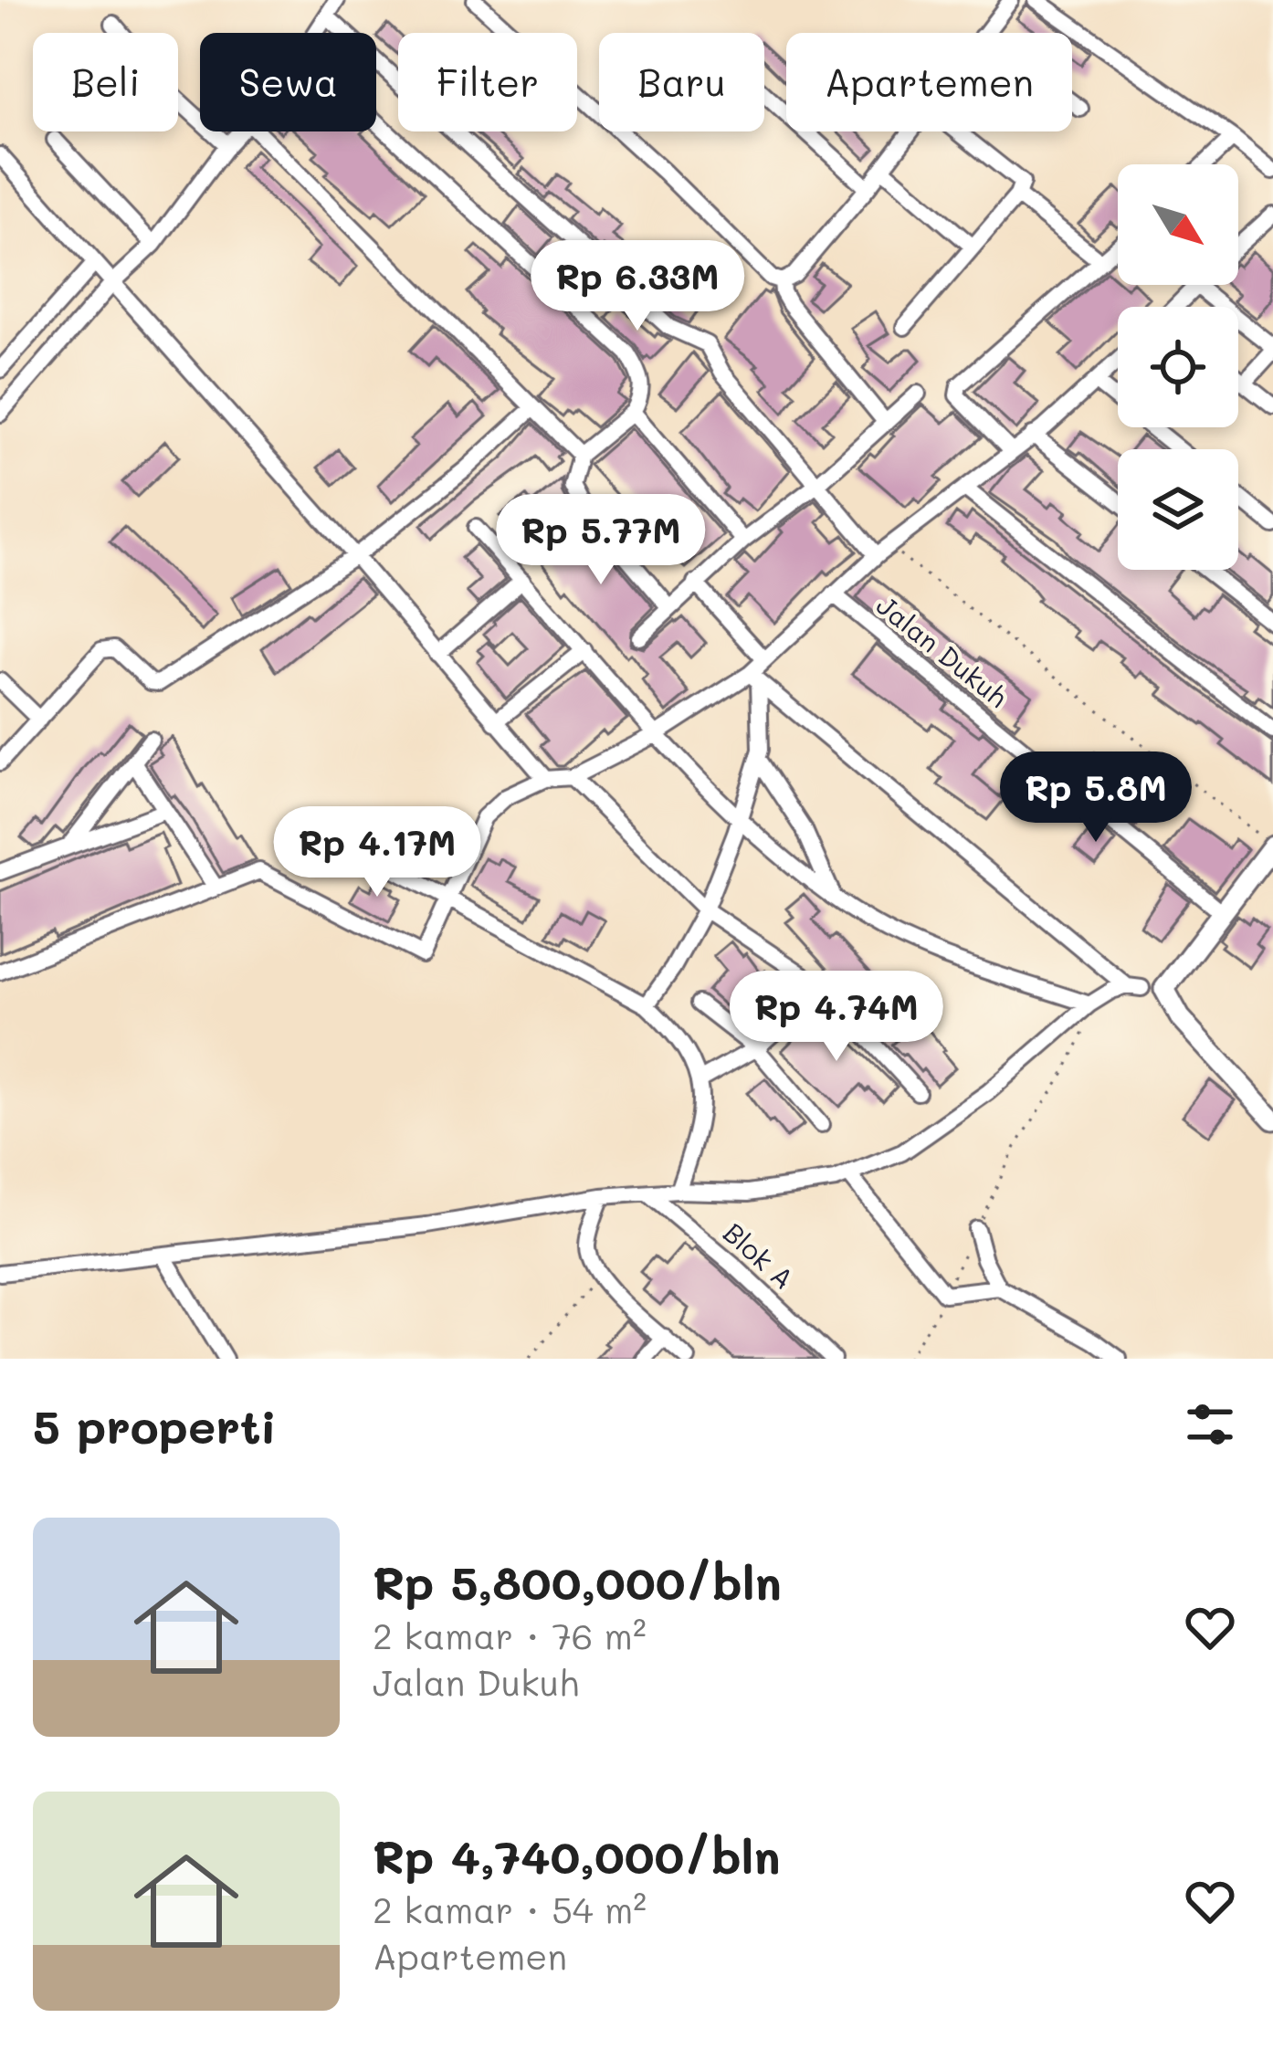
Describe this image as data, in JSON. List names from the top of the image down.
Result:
{
  "streets": {
    "street": ["Jalan Dukuh", "Blok A"]
  },
  "north": "bottom right",
  "page": {
    "chip": [
      "Beli",
      "Sewa",
      "Filter",
      "Baru",
      "Apartemen"
    ],
    "price": [
      "Rp 6.33M",
      "Rp 5.77M",
      "Rp 5.8M",
      "Rp 4.17M",
      "Rp 4.74M"
    ],
    "heading": "5 properti",
    "list": [
      {
        "name": "Rp 5,800,000/bln",
        "note": "2 kamar · 76 m² · Jalan Dukuh"
      },
      {
        "name": "Rp 4,740,000/bln",
        "note": "2 kamar · 54 m² · Apartemen"
      }
    ]
  }
}
